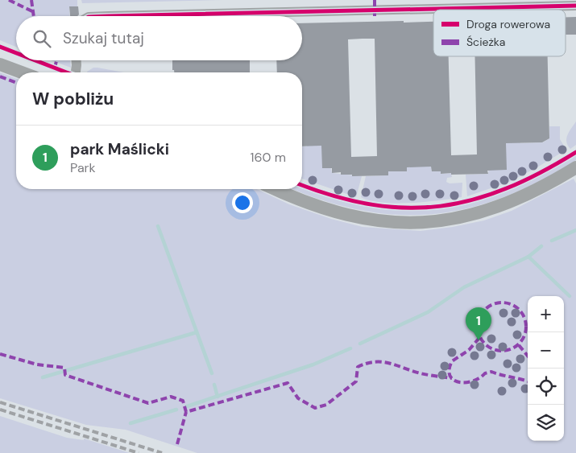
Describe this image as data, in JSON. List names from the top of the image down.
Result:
{
  "legend": ["Droga rowerowa", "Ścieżka"],
  "page": {
    "search": "Szukaj tutaj",
    "heading": "W pobliżu",
    "list": [
      {
        "mark": "1",
        "name": "park Maślicki",
        "note": "Park",
        "value": "160 m"
      }
    ],
    "map_buttons": ["+", "−"],
    "pins": "1"
  }
}
